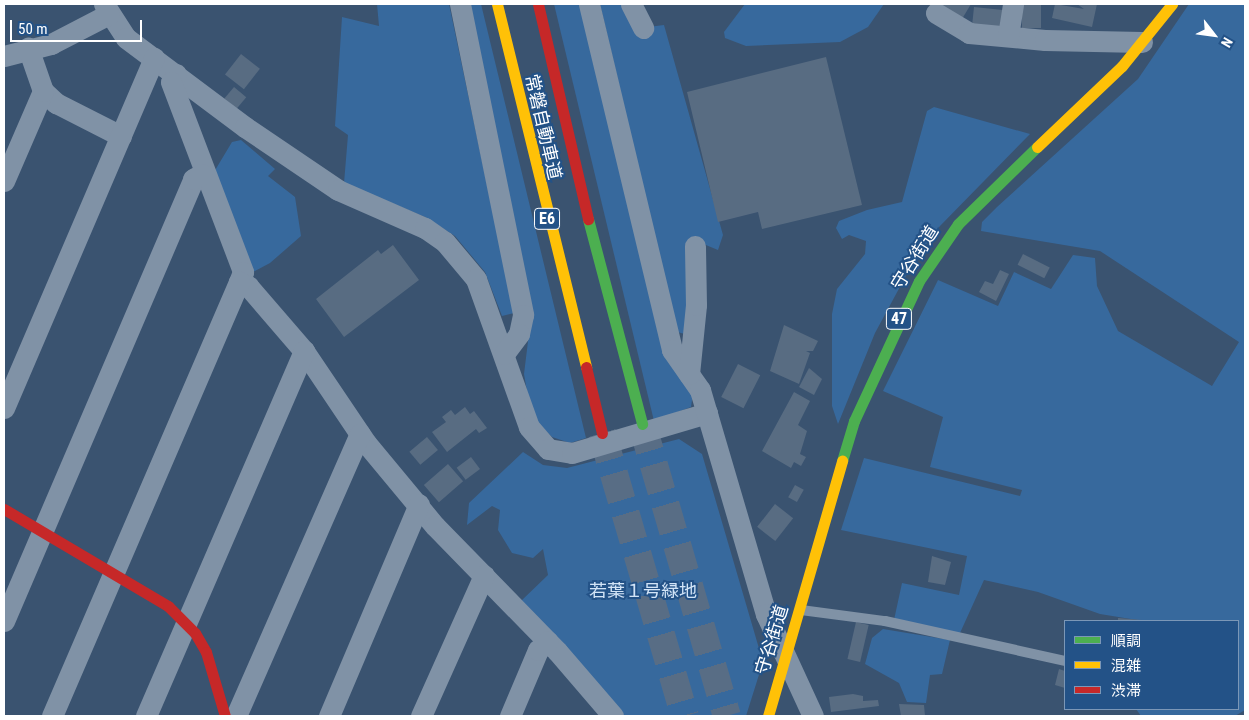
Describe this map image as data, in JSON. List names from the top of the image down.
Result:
{
  "streets": {
    "main road": [
      "常磐自動車道",
      "E6",
      "守谷街道",
      "47"
    ]
  },
  "parks": ["若葉１号緑地"],
  "legend": ["順調", "混雑", "渋滞"],
  "scale_bar": "50 m",
  "north": "bottom right"
}
